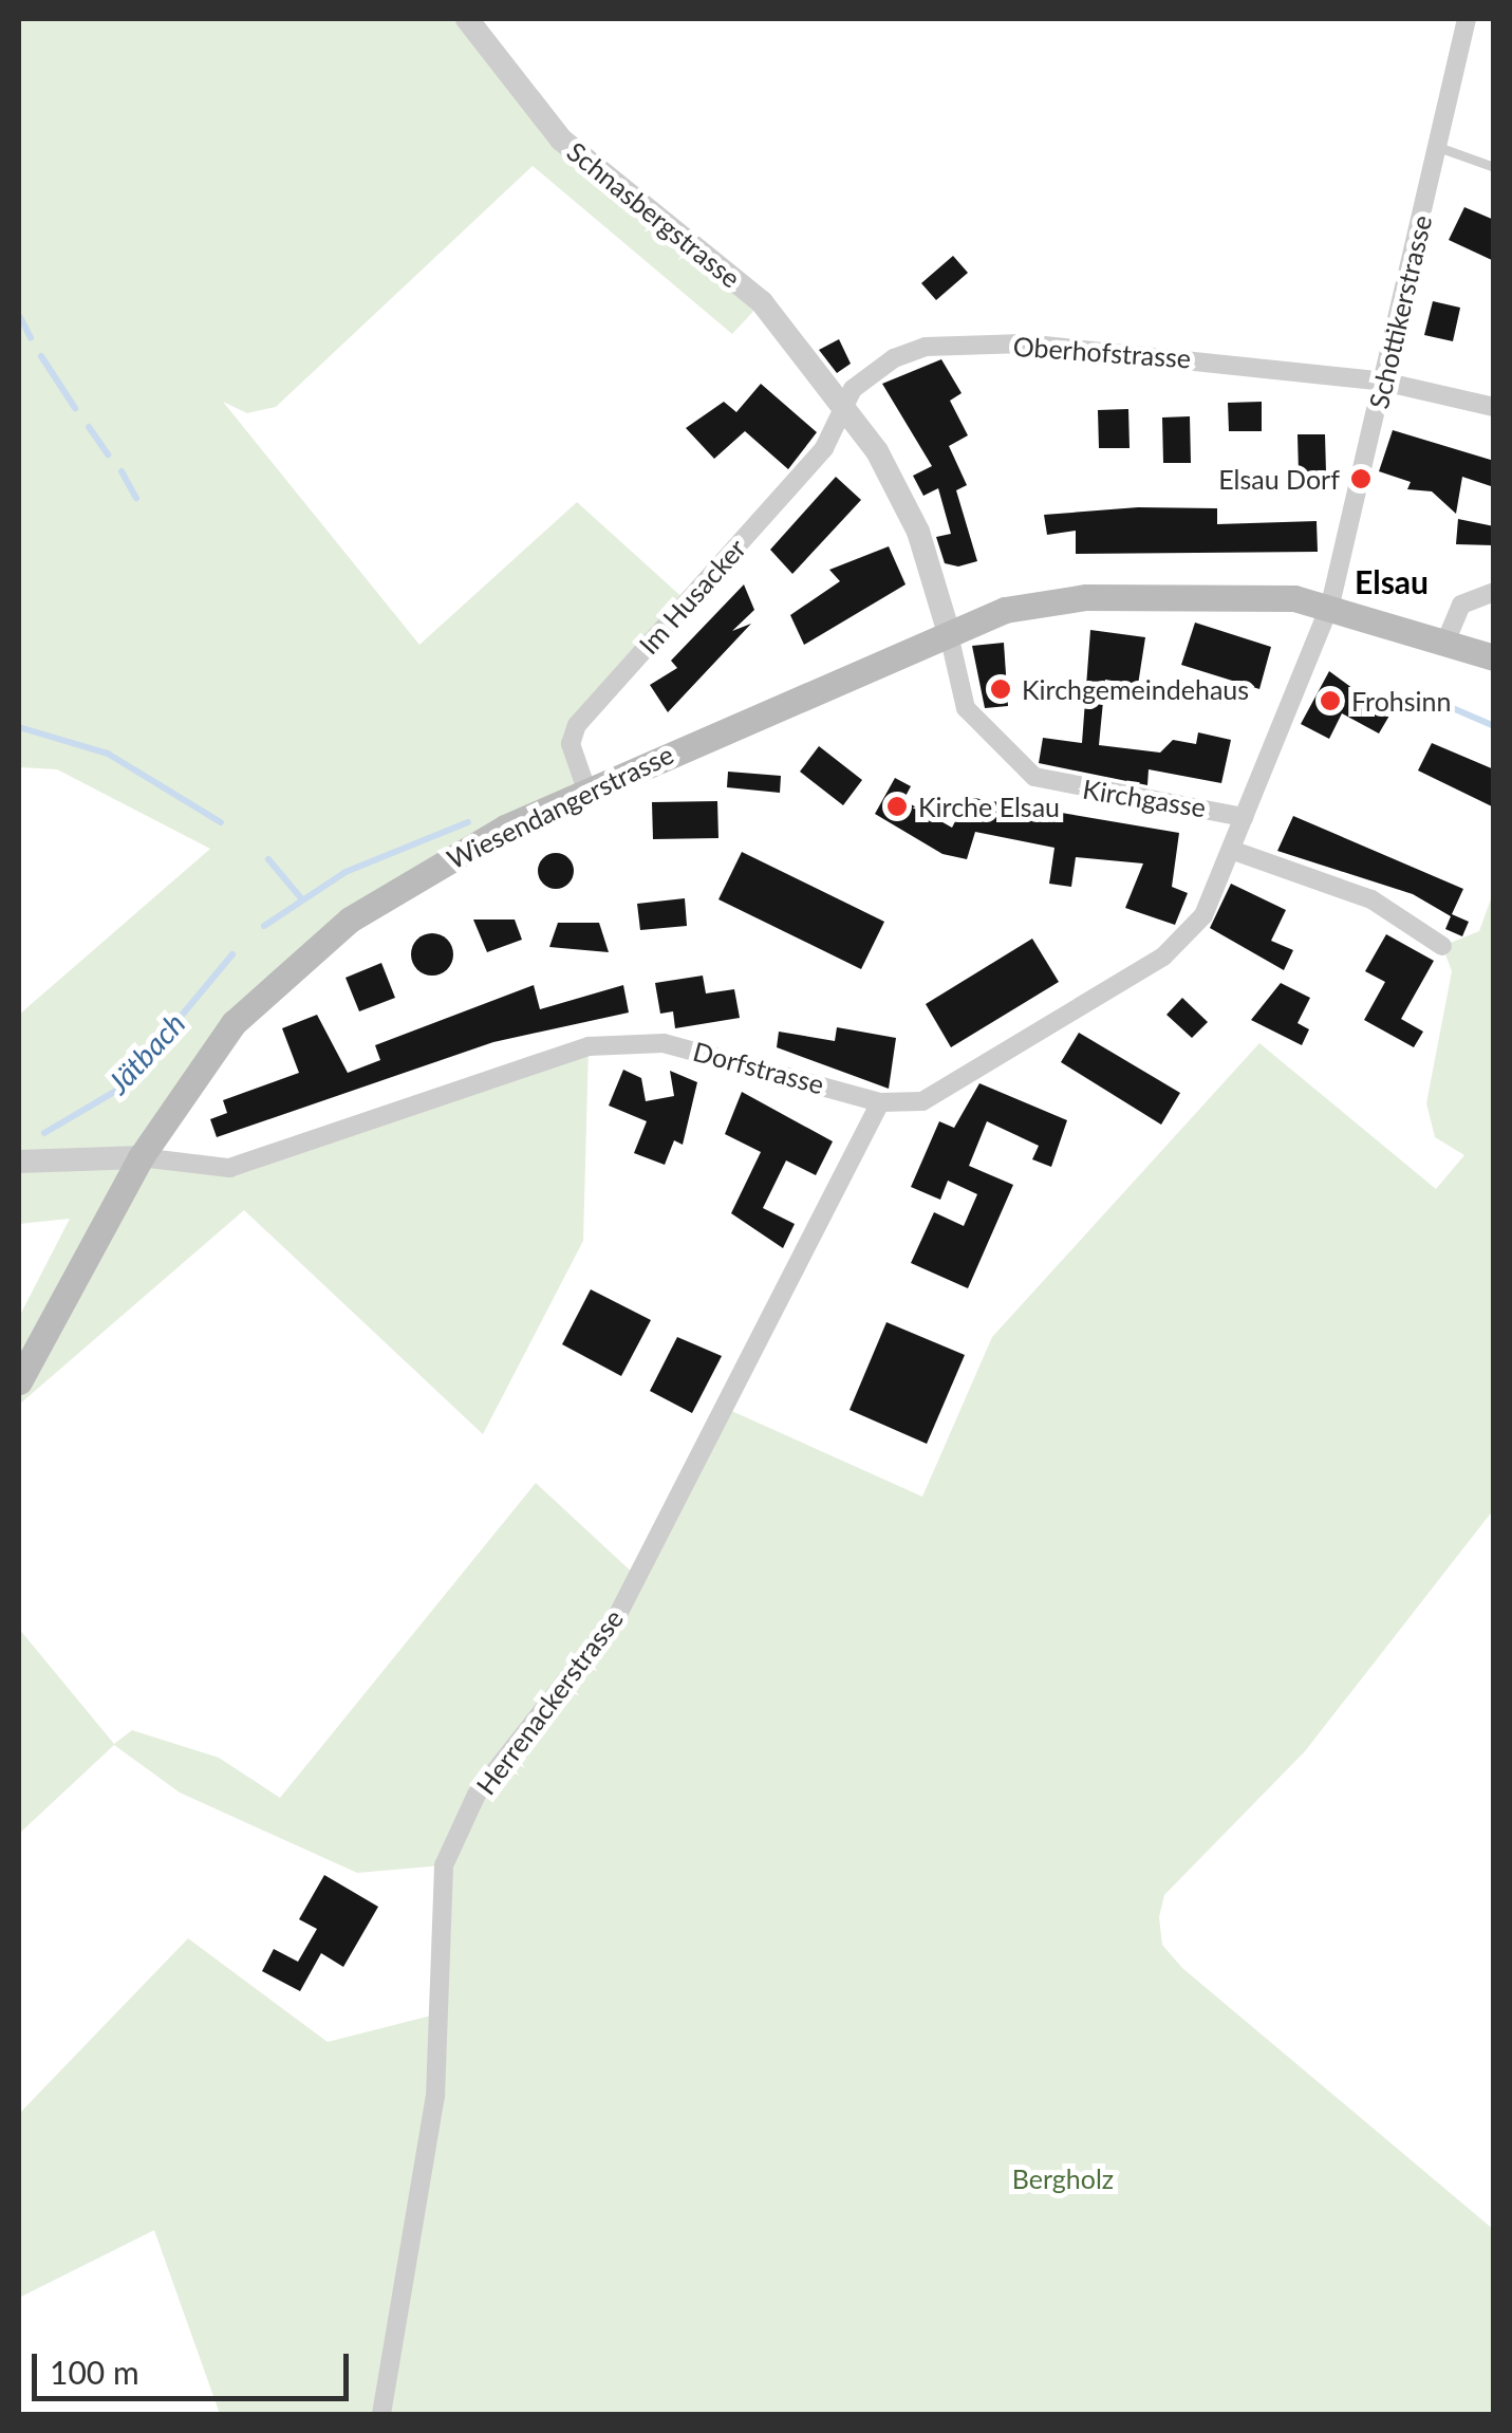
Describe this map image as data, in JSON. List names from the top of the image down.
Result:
{
  "streets": {
    "main road": ["Wiesendangerstrasse"],
    "street": [
      "Schnasbergstrasse",
      "Schottikerstrasse",
      "Oberhofstrasse",
      "Im Husacker",
      "Kirchgasse",
      "Dorfstrasse",
      "Herrenackerstrasse"
    ]
  },
  "crossings": [
    ["Schnasbergstrasse", "Oberhofstrasse"],
    ["Schnasbergstrasse", "Im Husacker"],
    ["Schnasbergstrasse", "Kirchgasse"],
    ["Schnasbergstrasse", "Wiesendangerstrasse"],
    ["Schottikerstrasse", "Oberhofstrasse"],
    ["Schottikerstrasse", "Wiesendangerstrasse"],
    ["Schottikerstrasse", "Dorfstrasse"],
    ["Oberhofstrasse", "Im Husacker"],
    ["Im Husacker", "Wiesendangerstrasse"],
    ["Kirchgasse", "Wiesendangerstrasse"],
    ["Kirchgasse", "Dorfstrasse"],
    ["Wiesendangerstrasse", "Dorfstrasse"],
    ["Dorfstrasse", "Herrenackerstrasse"]
  ],
  "districts": ["Elsau"],
  "water": ["Jätbach"],
  "parks": ["Bergholz"],
  "places": [
    "Elsau Dorf",
    "Kirchgemeindehaus",
    "Frohsinn",
    "Kirche Elsau"
  ],
  "scale_bar": "100 m"
}
